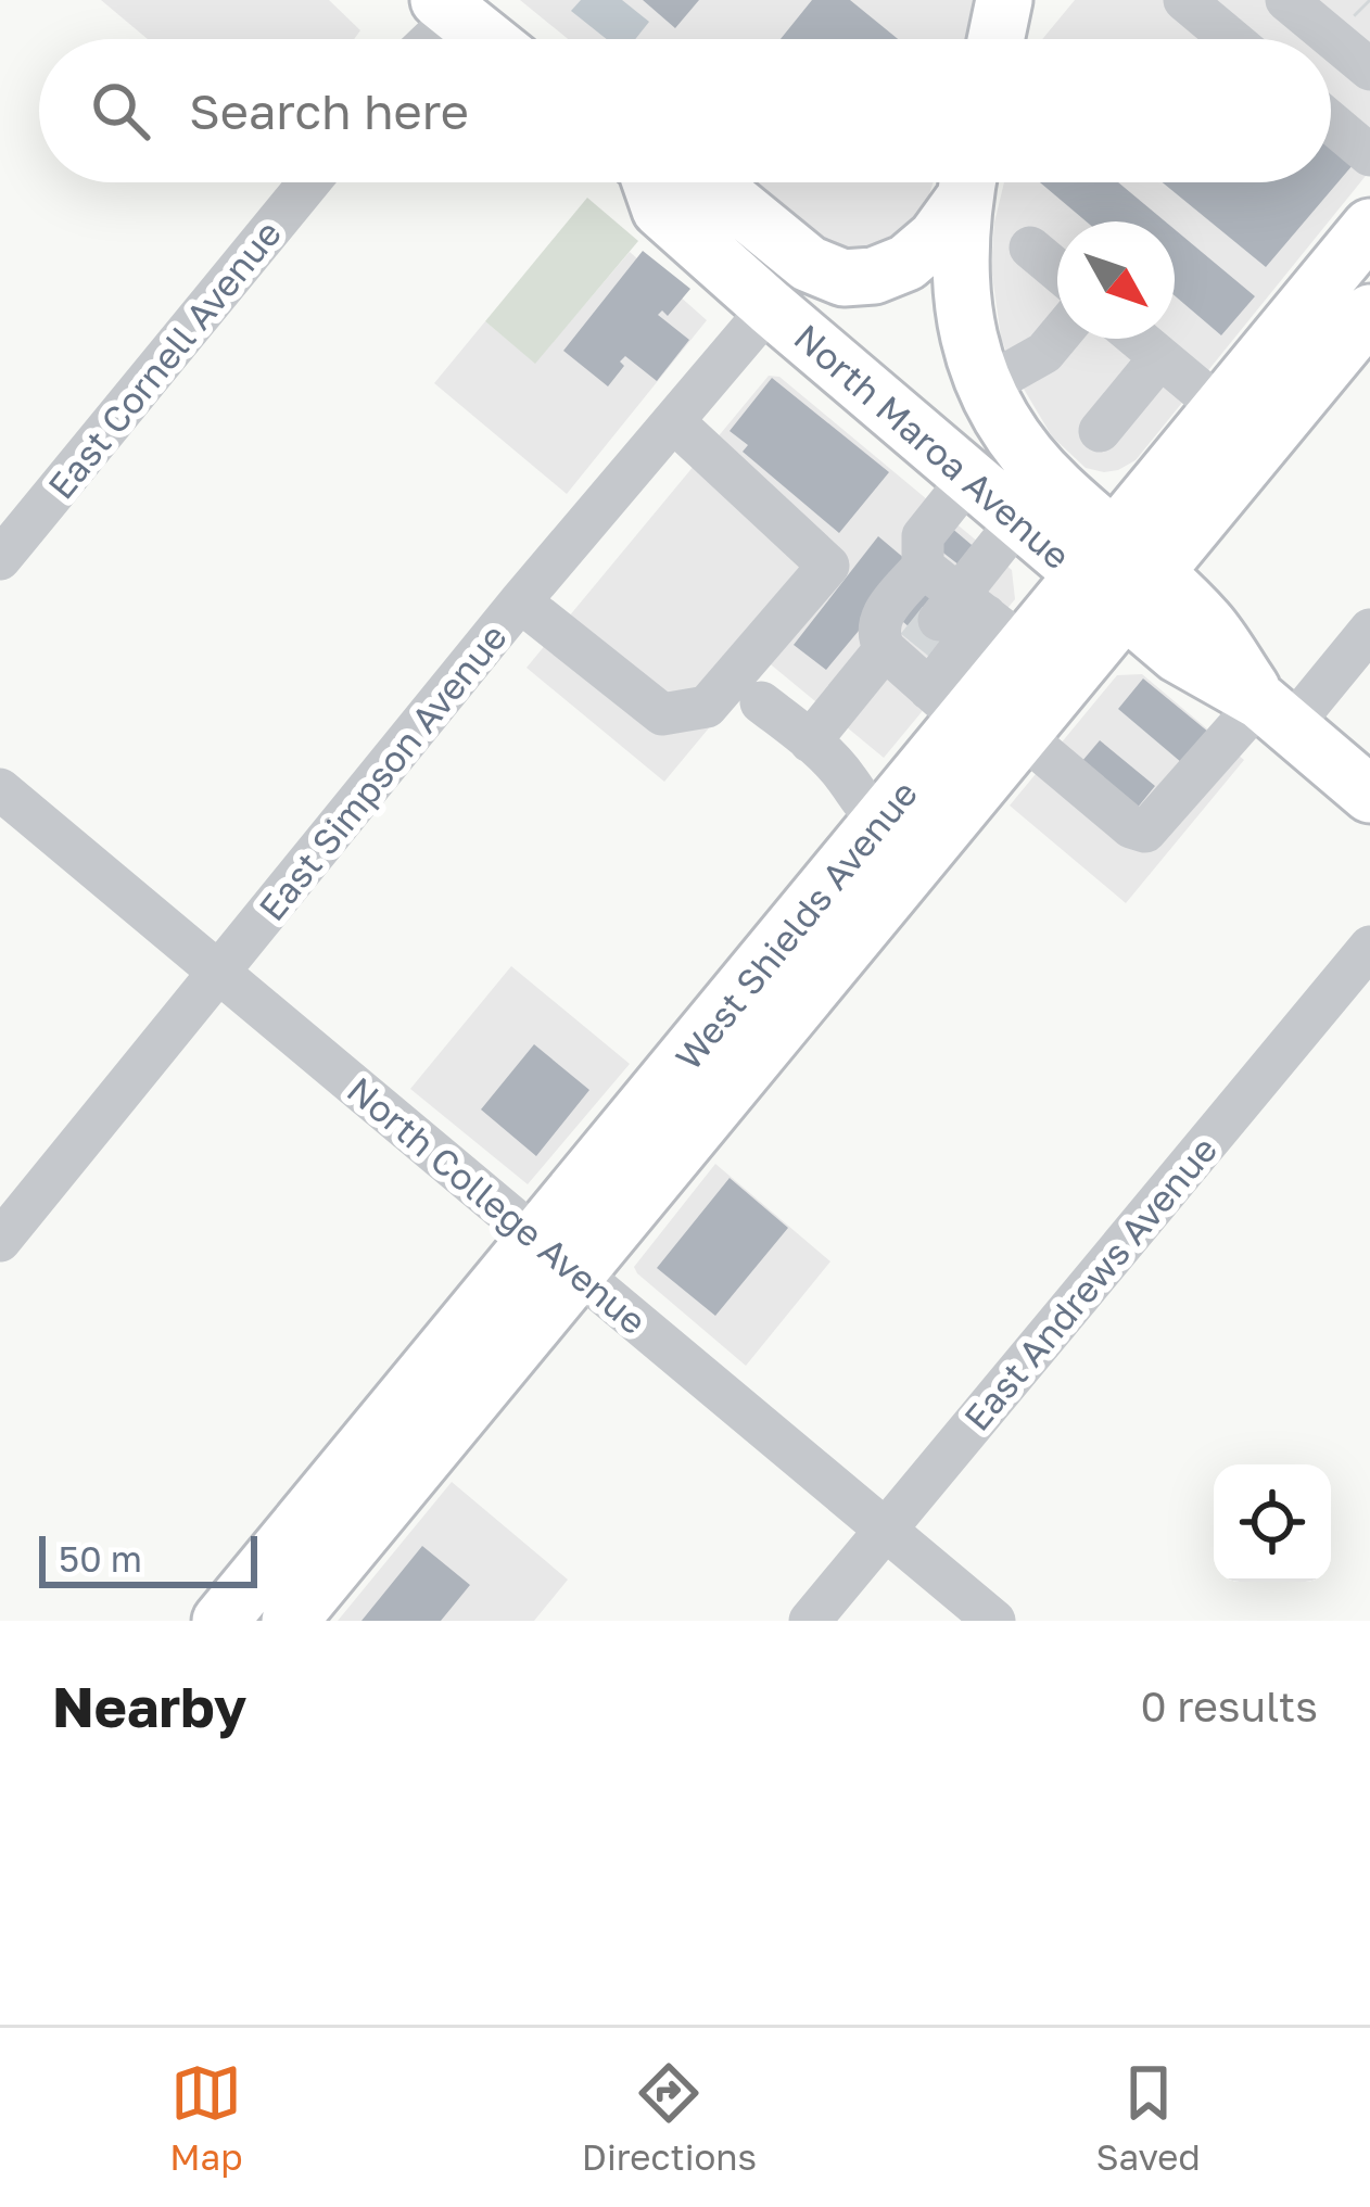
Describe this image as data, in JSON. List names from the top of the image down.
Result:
{
  "streets": {
    "main road": ["North Maroa Avenue", "West Shields Avenue"],
    "street": [
      "East Cornell Avenue",
      "East Simpson Avenue",
      "North College Avenue",
      "East Andrews Avenue"
    ]
  },
  "crossings": [
    ["North Maroa Avenue", "East Simpson Avenue"],
    ["North Maroa Avenue", "West Shields Avenue"],
    ["East Simpson Avenue", "North College Avenue"],
    ["West Shields Avenue", "North College Avenue"],
    ["North College Avenue", "East Andrews Avenue"]
  ],
  "scale_bar": "50 m",
  "north": "bottom right",
  "page": {
    "search": "Search here",
    "scale": "50 m",
    "heading": ["Nearby", "0 results"],
    "nav": ["Map", "Directions", "Saved"]
  }
}
